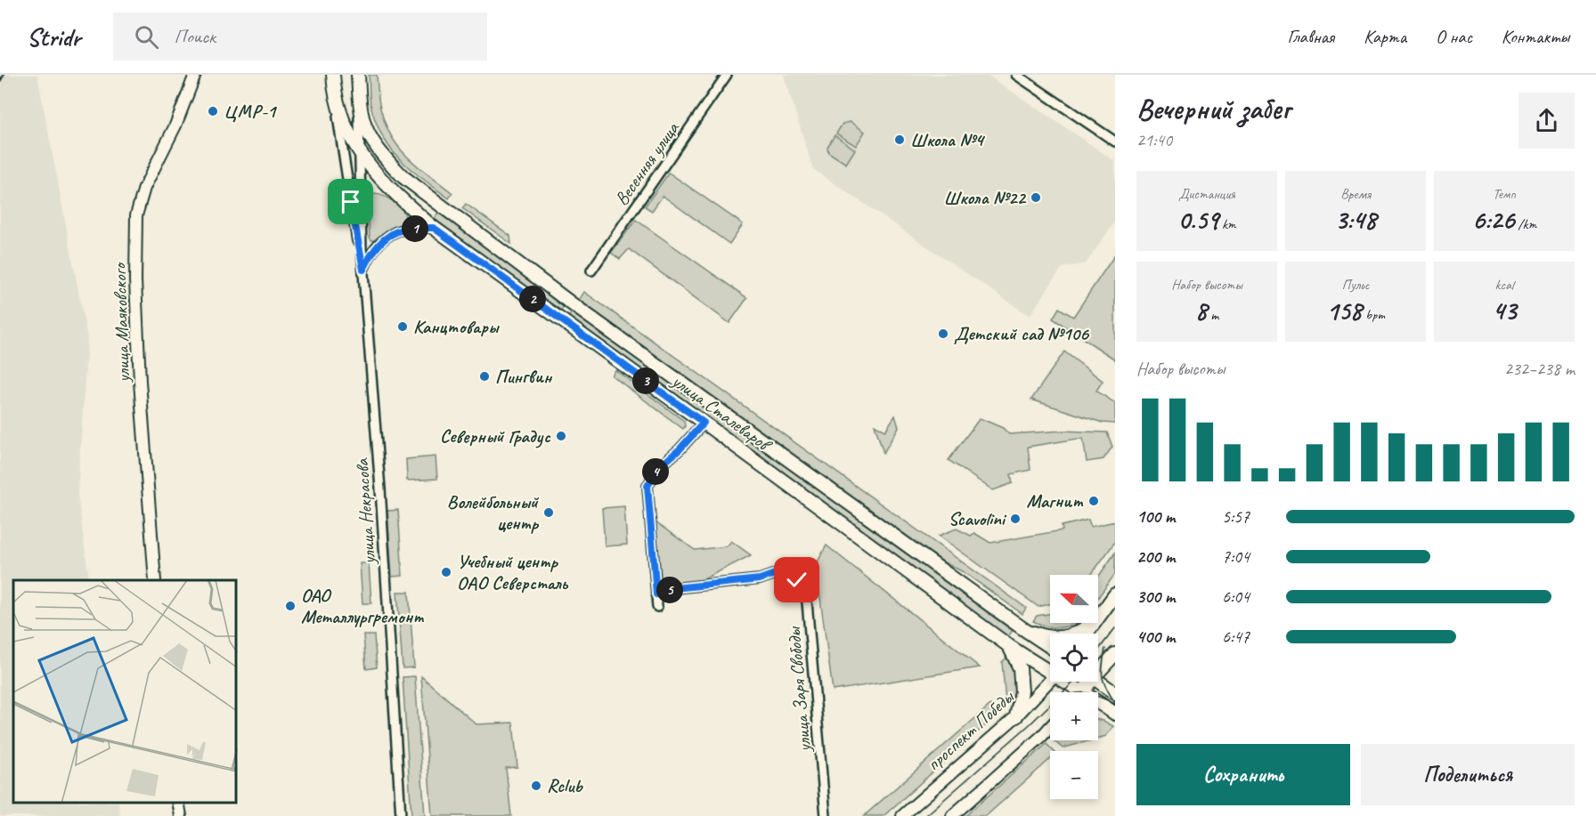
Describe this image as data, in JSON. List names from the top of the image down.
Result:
{
  "streets": {
    "main road": ["улица Маяковского", "улица Сталеваров", "проспект Победы"],
    "street": ["Весенняя улица", "улица Некрасова", "улица Заря Свободы"]
  },
  "places": [
    "ЦМР-1",
    "Школа №4",
    "Школа №22",
    "Канцтовары",
    "Детский сад №106",
    "Пингвин",
    "Северный Градус",
    "Магнит",
    "Волейбольный центр",
    "Scavolini",
    "Учебный центр ОАО Северсталь",
    "OAO Металлургремонт",
    "Rclub"
  ],
  "north": "left",
  "page": {
    "header": "Stridr",
    "search": "Поиск",
    "nav": [
      "Главная",
      "Карта",
      "О нас",
      "Контакты"
    ],
    "heading": ["Вечерний забег", "21:40"],
    "stats": [
      ["Дистанция", "0.59 km"],
      ["Время", "3:48"],
      ["Темп", "6:26 /km"],
      ["Набор высоты", "8 m"],
      ["Пульс", "158 bpm"],
      ["kcal", "43"]
    ],
    "pins": [
      "1",
      "2",
      "3",
      "4",
      "5"
    ],
    "chart": ["Набор высоты", "232–238 m"],
    "list": [
      {
        "name": "100 m",
        "note": "5:57"
      },
      {
        "name": "200 m",
        "note": "7:04"
      },
      {
        "name": "300 m",
        "note": "6:04"
      },
      {
        "name": "400 m",
        "note": "6:47"
      }
    ],
    "map_buttons": ["+", "−"],
    "buttons": ["Сохранить", "Поделиться"]
  }
}
